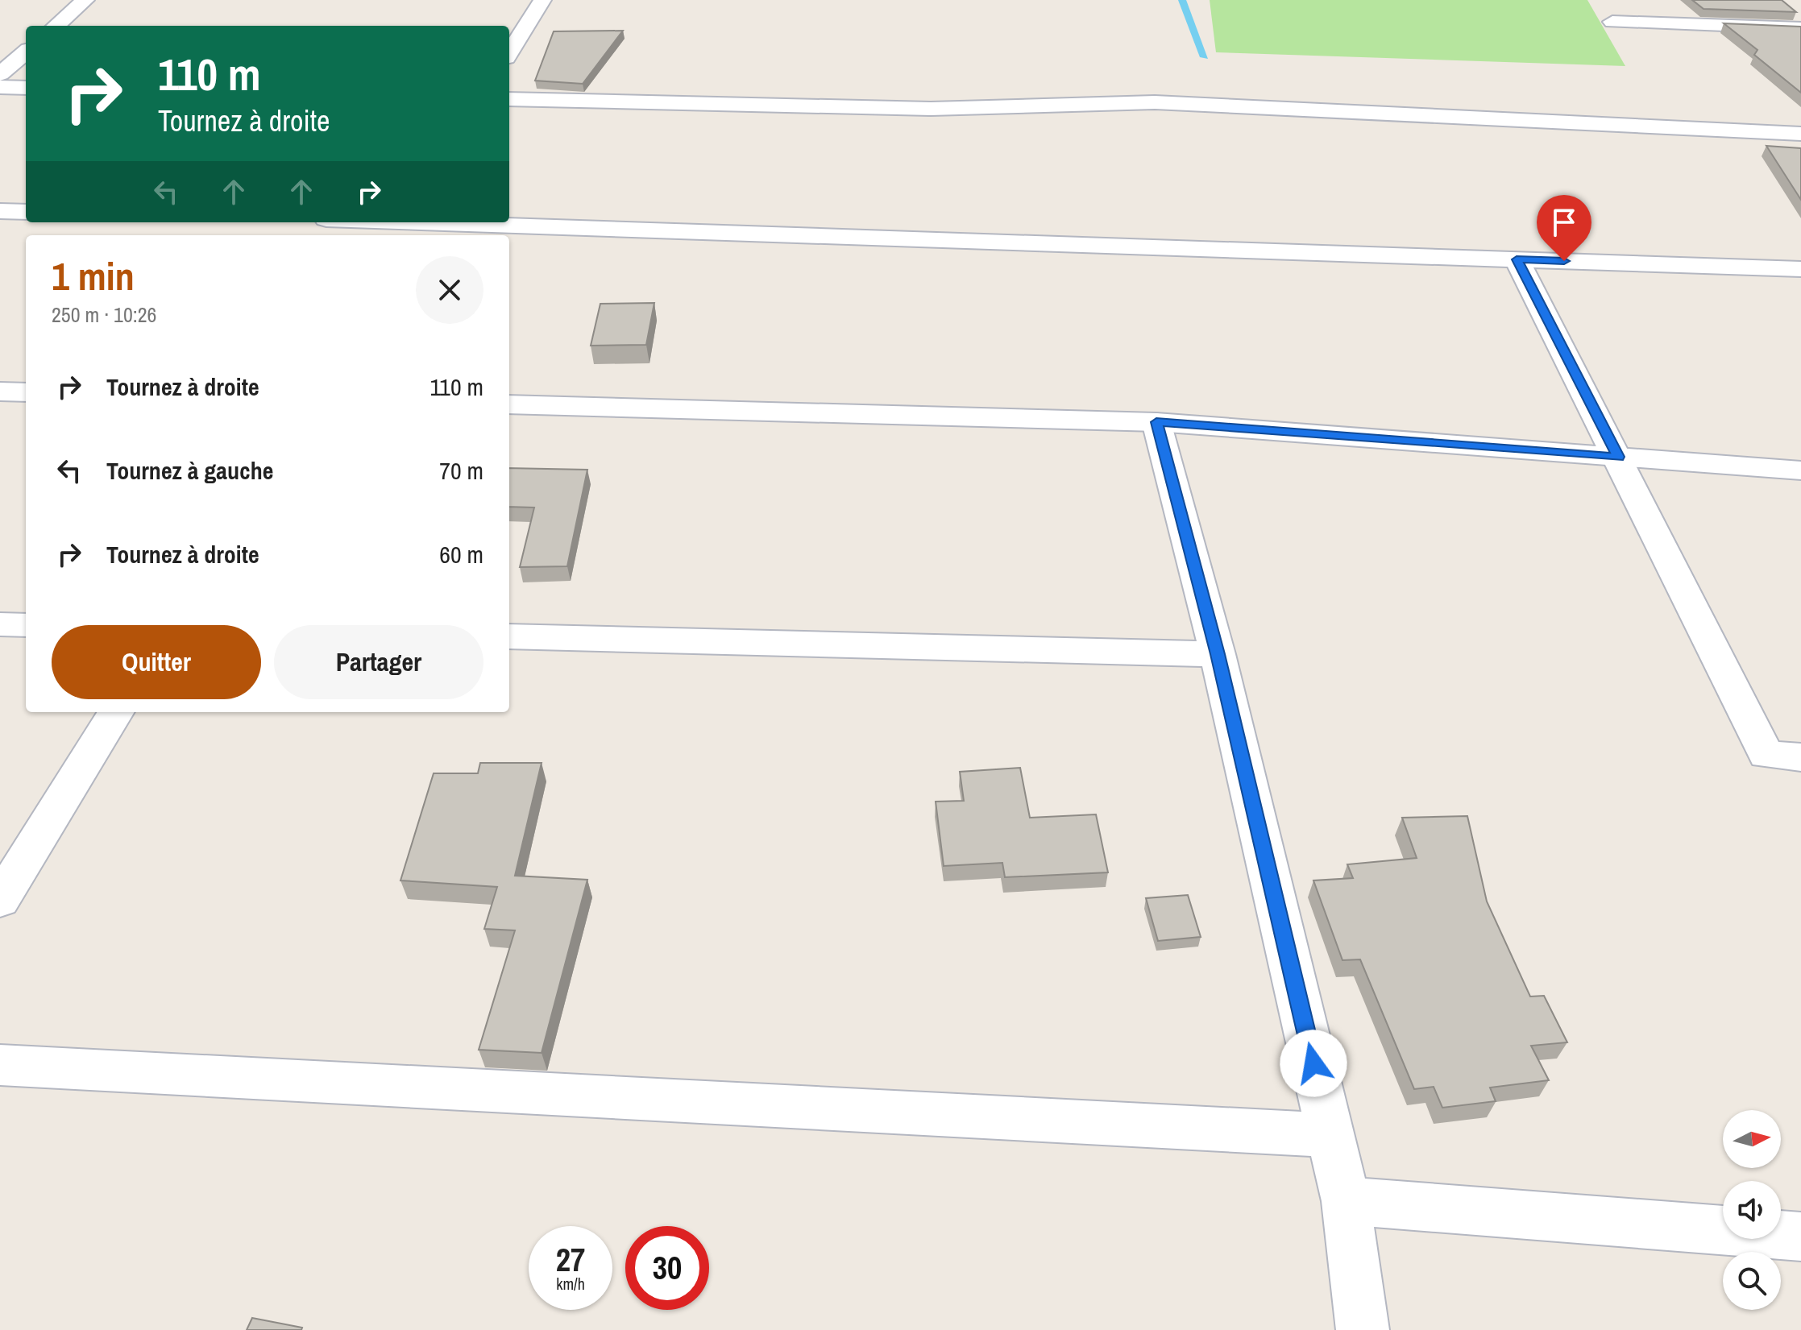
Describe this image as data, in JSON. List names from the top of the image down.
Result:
{
  "north": "right",
  "page": {
    "turn": ["110 m", "Tournez à droite"],
    "heading": ["1 min", "250 m · 10:26"],
    "list": [
      {
        "name": "Tournez à droite",
        "value": "110 m"
      },
      {
        "name": "Tournez à gauche",
        "value": "70 m"
      },
      {
        "name": "Tournez à droite",
        "value": "60 m"
      }
    ],
    "buttons": ["Quitter", "Partager"],
    "speed": "27 km/h",
    "limit": "30"
  }
}
